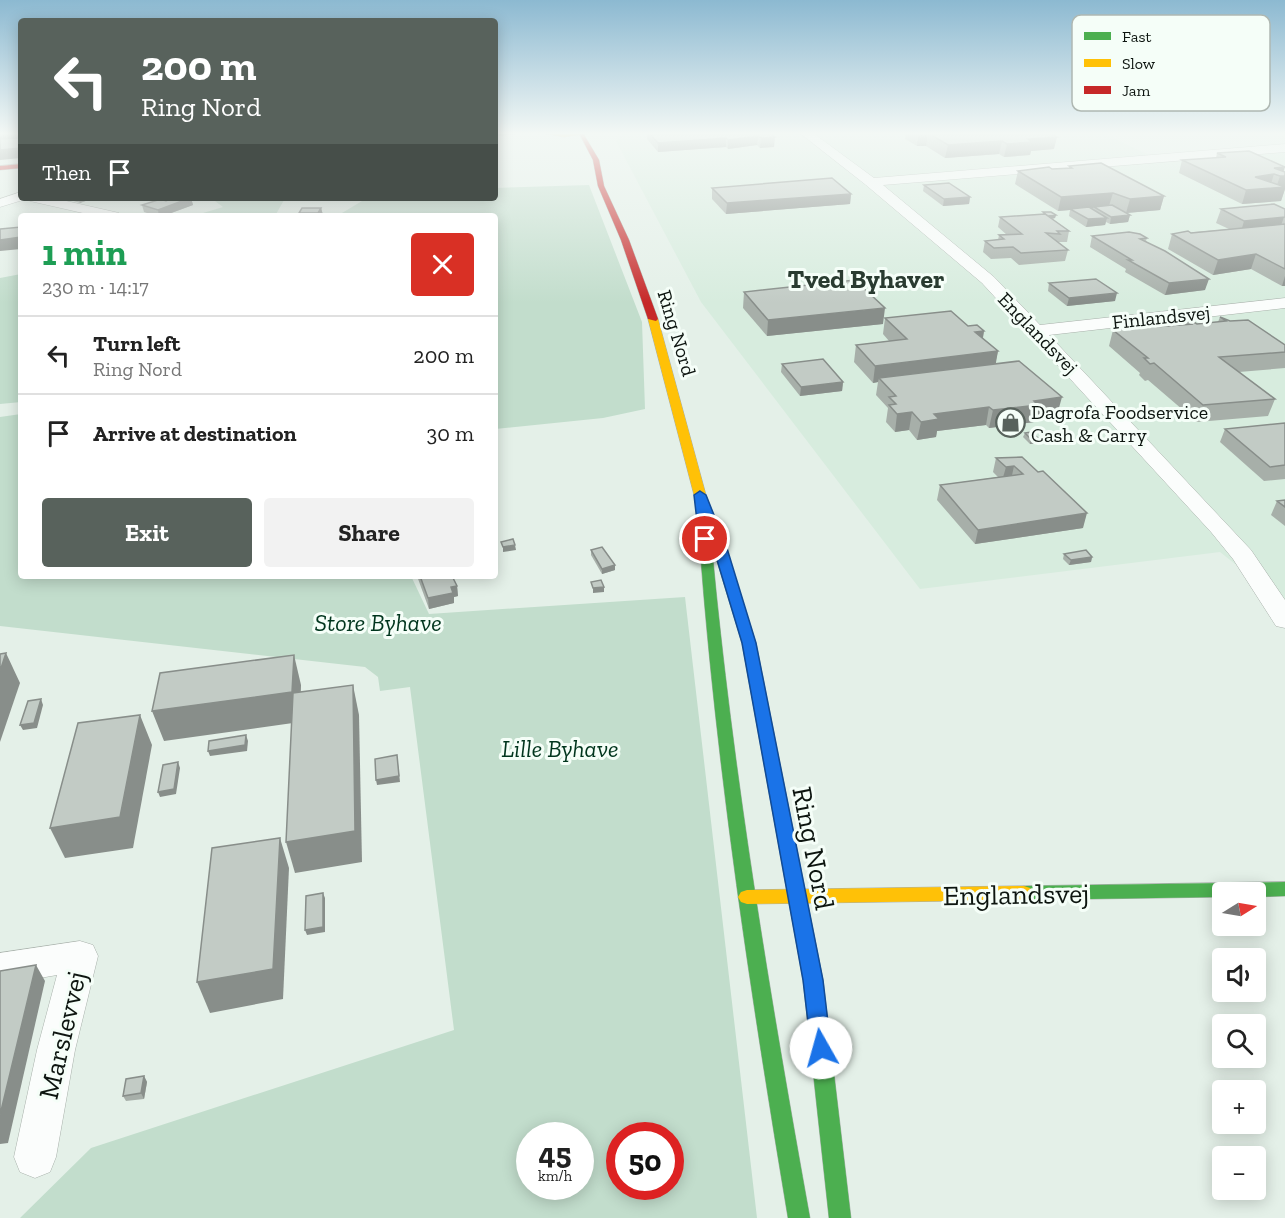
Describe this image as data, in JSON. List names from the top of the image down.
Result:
{
  "streets": {
    "main road": ["Ring Nord", "Englandsvej"],
    "street": ["Finlandsvej", "Marslevvej"]
  },
  "crossings": [
    ["Finlandsvej", "Englandsvej"],
    ["Ring Nord", "Englandsvej"]
  ],
  "districts": ["Tved Byhaver"],
  "parks": ["Store Byhave", "Lille Byhave"],
  "places": {
    "shop": ["Dagrofa Foodservice Cash & Carry"]
  },
  "legend": ["Fast", "Slow", "Jam"],
  "north": "right",
  "page": {
    "turn": ["200 m", "Ring Nord"],
    "then": "Then",
    "heading": ["1 min", "230 m · 14:17"],
    "list": [
      {
        "name": "Turn left",
        "note": "Ring Nord",
        "value": "200 m"
      },
      {
        "name": "Arrive at destination",
        "value": "30 m"
      }
    ],
    "buttons": ["Exit", "Share"],
    "map_buttons": ["+", "−"],
    "speed": "45 km/h",
    "limit": "50"
  }
}
